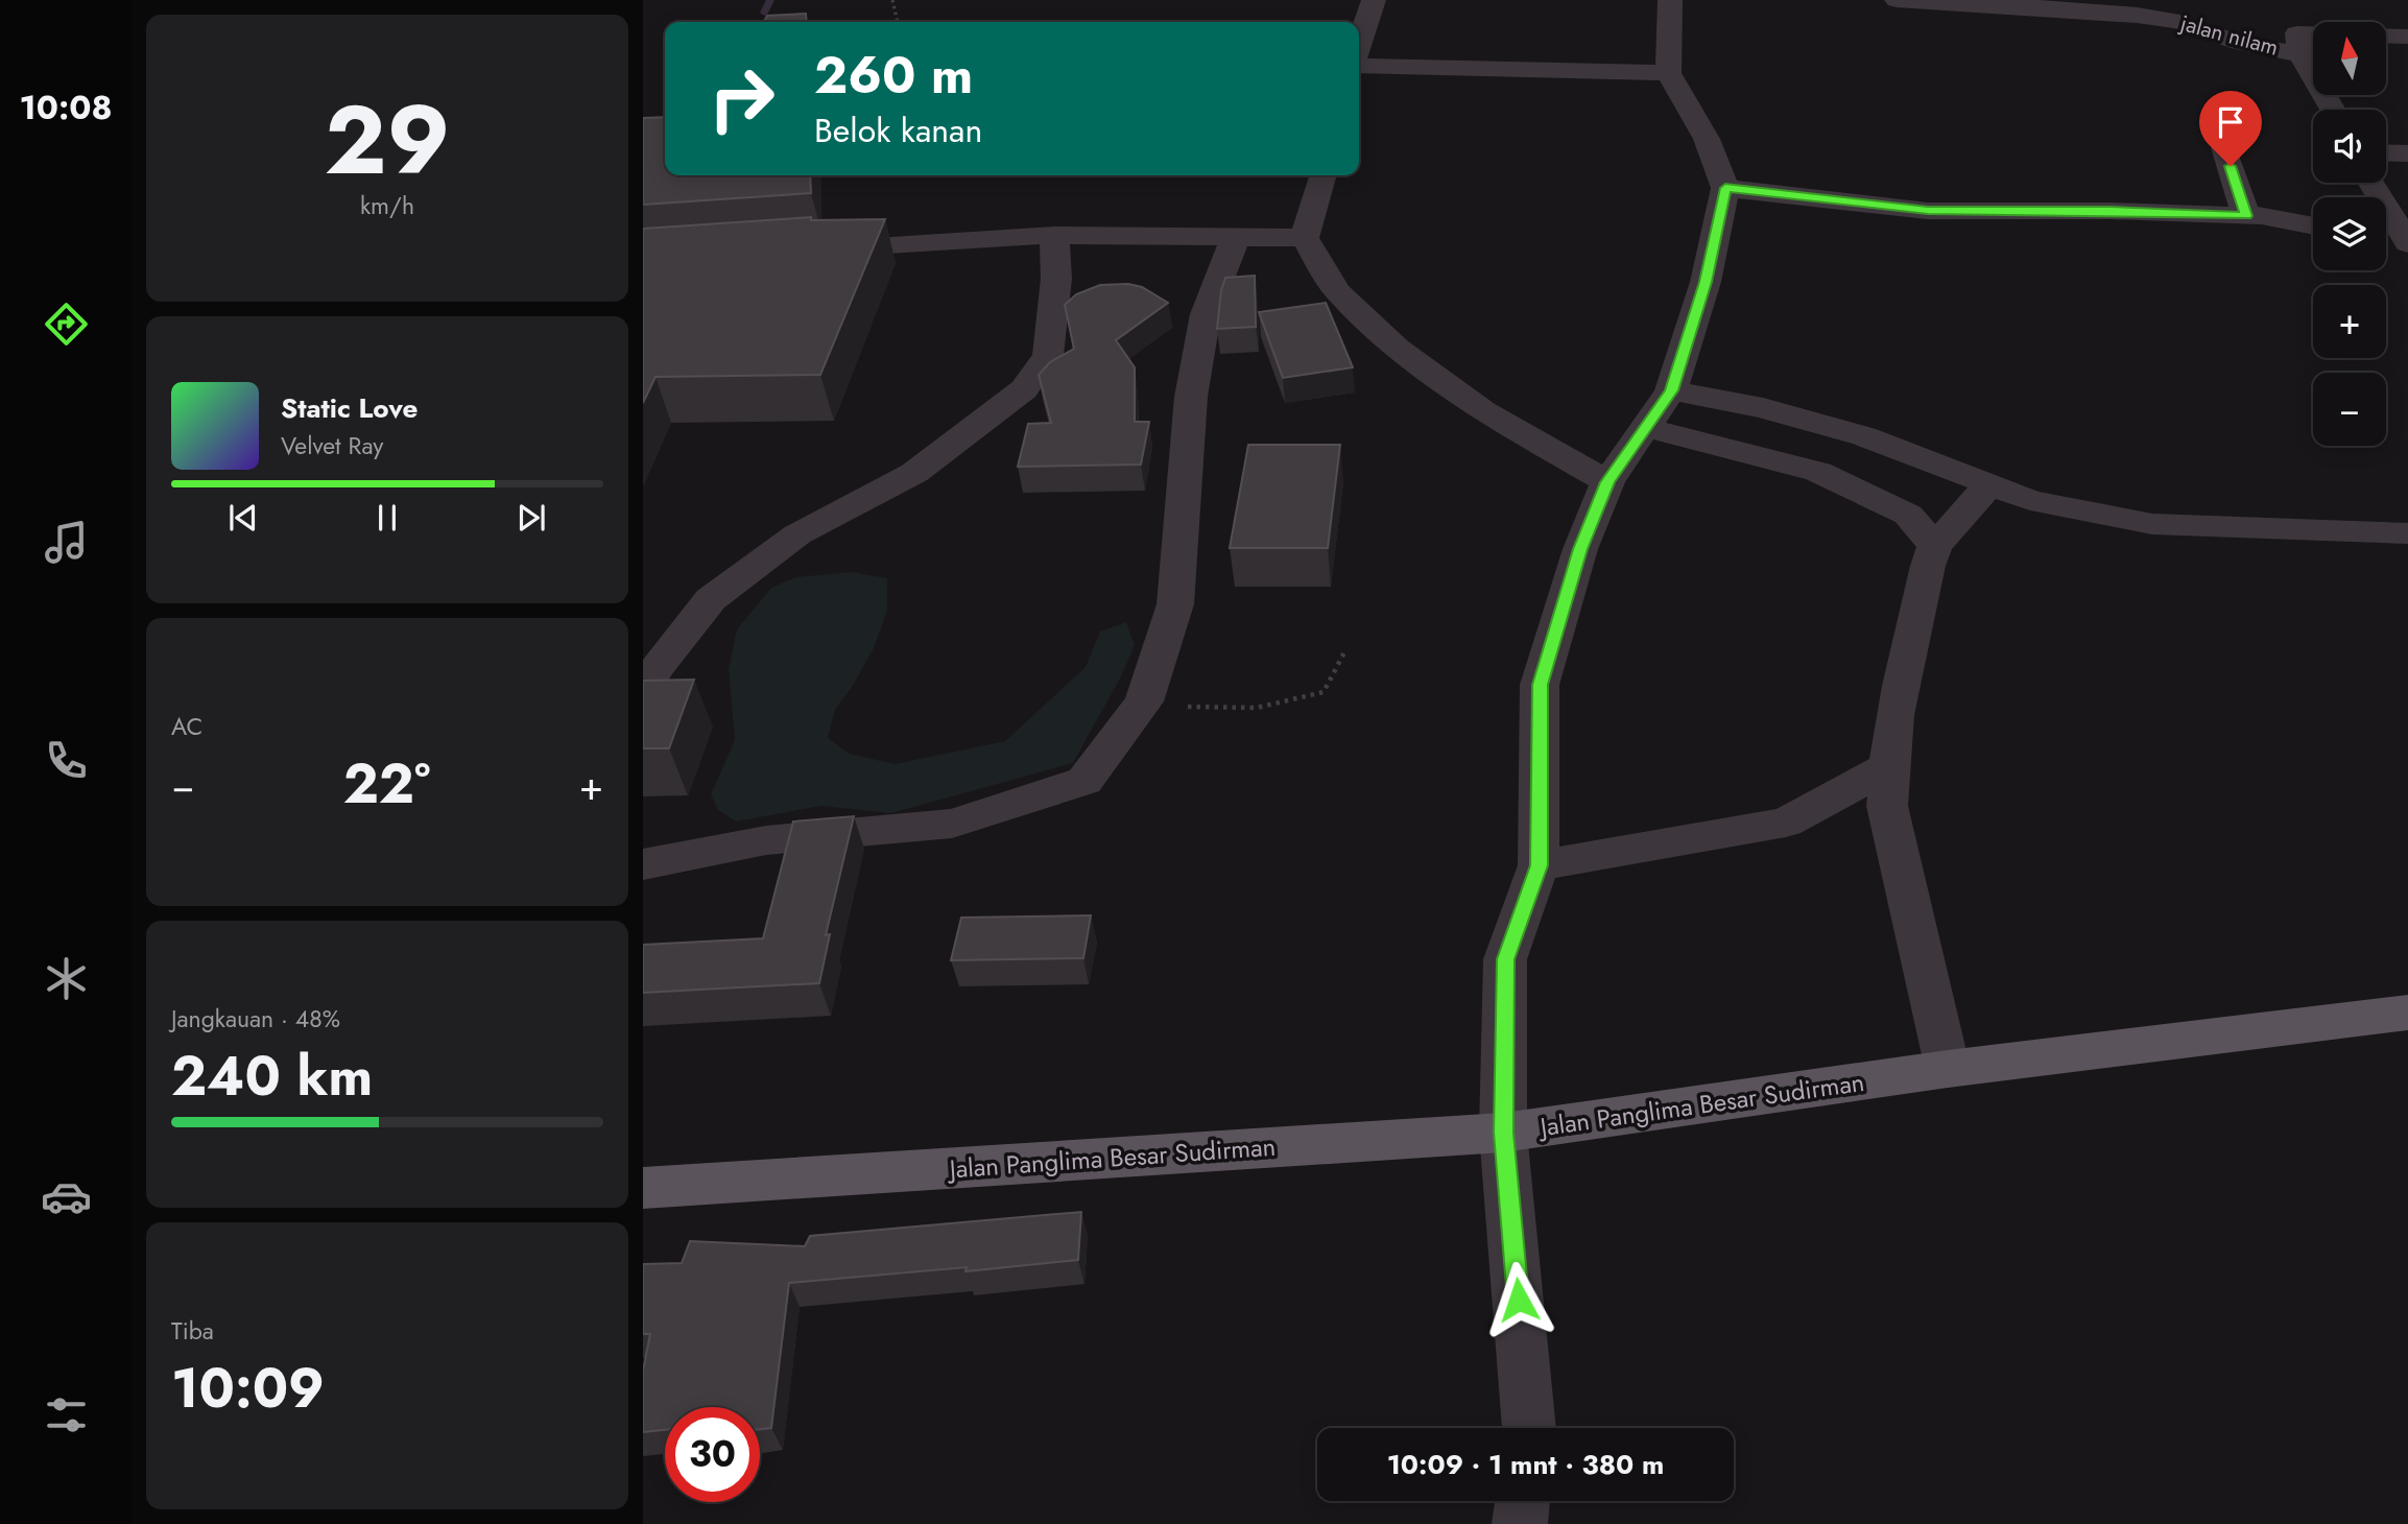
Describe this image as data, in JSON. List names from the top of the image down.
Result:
{
  "streets": {
    "main road": ["Jalan Panglima Besar Sudirman"],
    "street": ["jalan nilam"]
  },
  "north": "top",
  "page": {
    "tabs": "10:08",
    "tile": [
      ["29", "km/h"],
      "AC",
      ["Jangkauan · 48%", "240 km"],
      ["Tiba", "10:09"]
    ],
    "map_buttons": ["+", "−"],
    "turn": ["260 m", "Belok kanan"],
    "song": ["Static Love", "Velvet Ray"],
    "heat": ["−", "22°", "+"],
    "limit": "30",
    "trip": "10:09 · 1 mnt · 380 m"
  }
}
